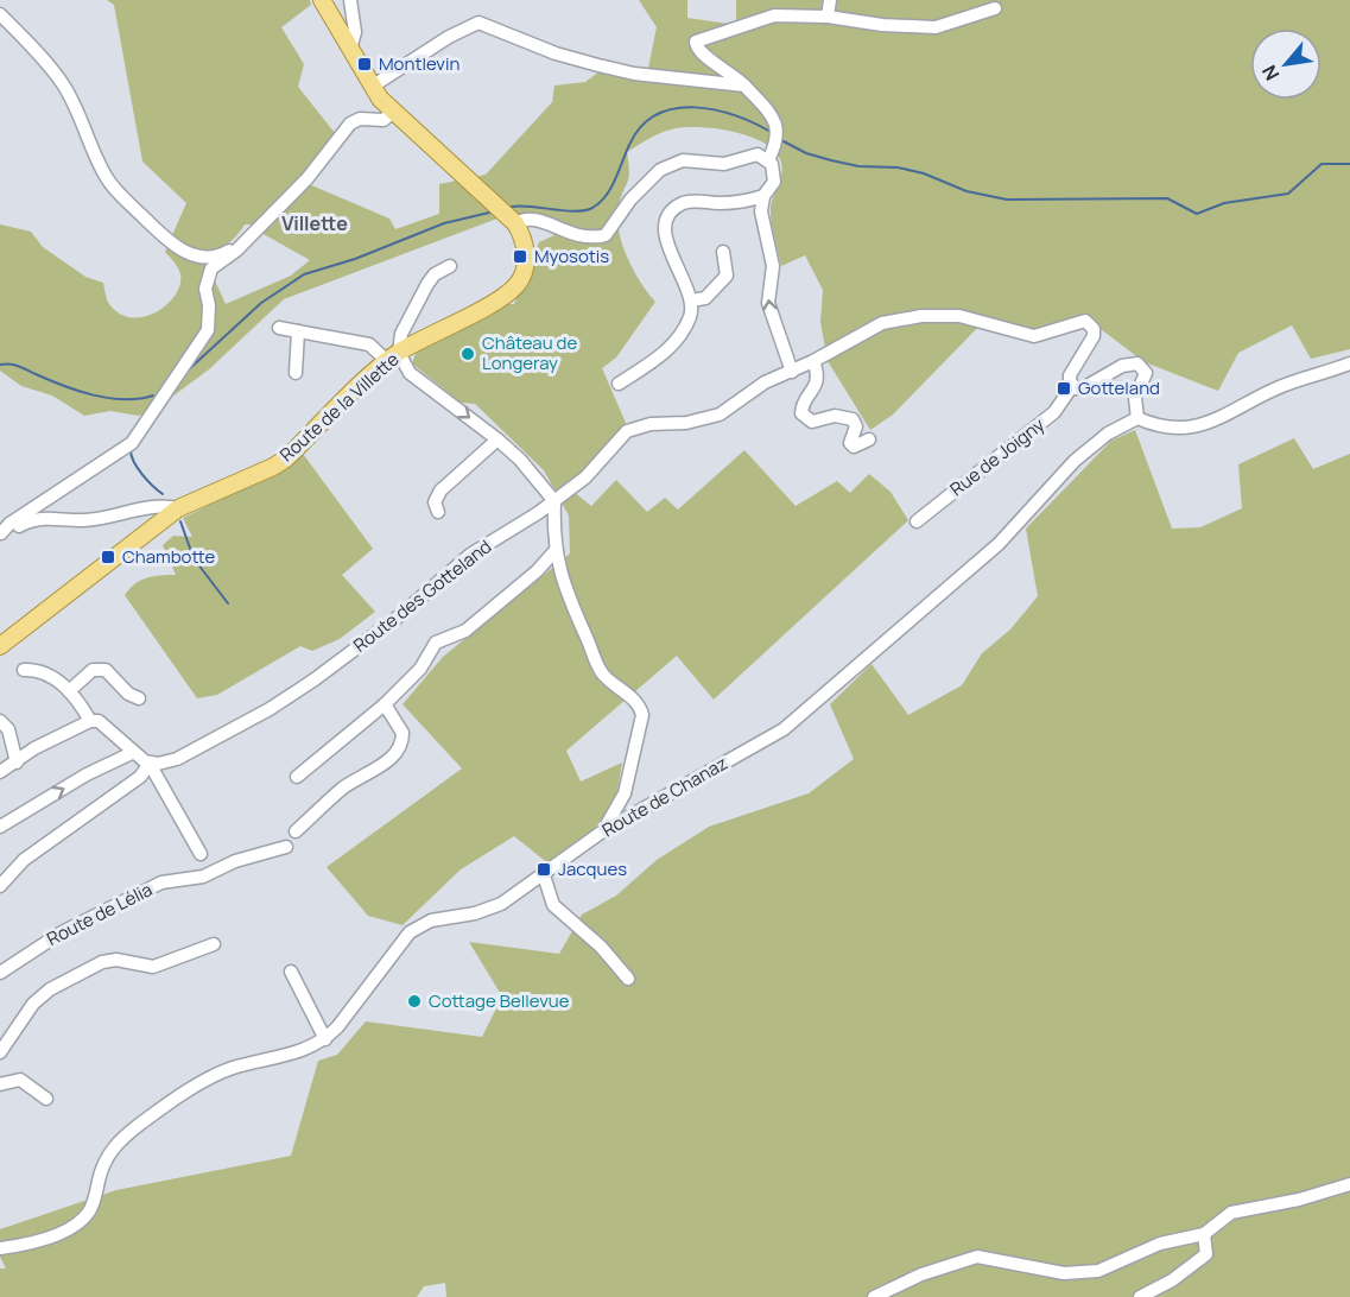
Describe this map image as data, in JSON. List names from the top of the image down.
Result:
{
  "streets": {
    "main road": ["Route de la Villette"],
    "street": [
      "Rue de Joigny",
      "Route des Gotteland",
      "Route de Chanaz",
      "Route de Lélia"
    ]
  },
  "crossings": [
    ["Rue de Joigny", "Route des Gotteland"]
  ],
  "districts": ["Villette"],
  "places": {
    "transit": [
      "Montlevin",
      "Myosotis",
      "Gotteland",
      "Chambotte",
      "Jacques"
    ],
    "other": ["Château de Longeray", "Cottage Bellevue"]
  },
  "north": "bottom left"
}
